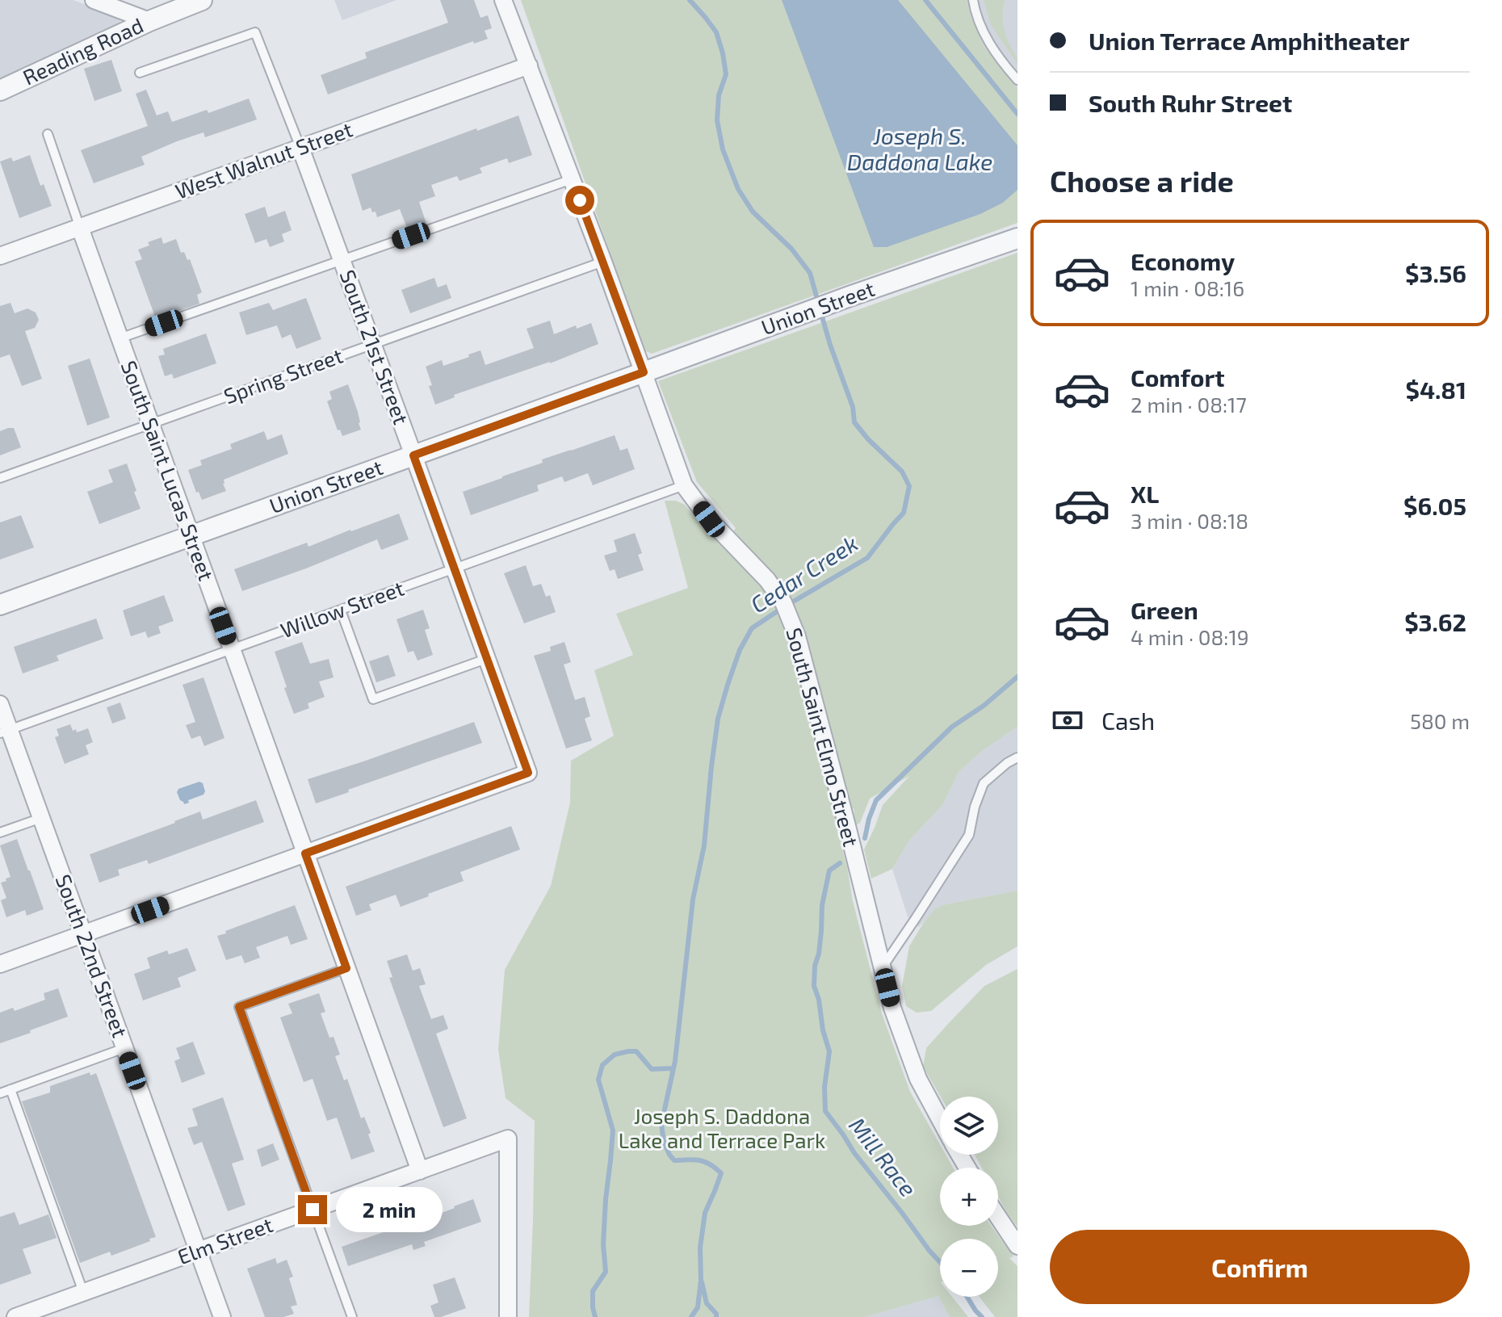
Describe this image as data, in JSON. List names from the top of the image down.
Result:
{
  "streets": {
    "street": [
      "Reading Road",
      "West Walnut Street",
      "Union Street",
      "South 21st Street",
      "South Saint Lucas Street",
      "South Saint Elmo Street",
      "South 22nd Street",
      "Elm Street"
    ],
    "lane": ["Spring Street", "Willow Street"]
  },
  "crossings": [
    ["West Walnut Street", "South 21st Street"],
    ["West Walnut Street", "South Saint Lucas Street"],
    ["West Walnut Street", "South Saint Elmo Street"],
    ["Union Street", "South 21st Street"],
    ["Union Street", "South Saint Lucas Street"],
    ["Union Street", "South Saint Elmo Street"],
    ["South 21st Street", "Spring Street"],
    ["South 21st Street", "South Saint Lucas Street"],
    ["South 21st Street", "Willow Street"],
    ["Spring Street", "South Saint Lucas Street"],
    ["Spring Street", "South Saint Elmo Street"],
    ["South Saint Lucas Street", "Willow Street"],
    ["South Saint Lucas Street", "Elm Street"],
    ["Willow Street", "South Saint Elmo Street"],
    ["Willow Street", "South 22nd Street"],
    ["South 22nd Street", "Elm Street"]
  ],
  "water": ["Joseph S. Daddona Lake", "Cedar Creek", "Mill Race"],
  "parks": ["Joseph S. Daddona Lake and Terrace Park"],
  "page": {
    "banner": ["Union Terrace Amphitheater", "South Ruhr Street"],
    "heading": "Choose a ride",
    "list": [
      {
        "name": "Economy",
        "note": "1 min · 08:16",
        "value": "$3.56"
      },
      {
        "name": "Comfort",
        "note": "2 min · 08:17",
        "value": "$4.81"
      },
      {
        "name": "XL",
        "note": "3 min · 08:18",
        "value": "$6.05"
      },
      {
        "name": "Green",
        "note": "4 min · 08:19",
        "value": "$3.62"
      }
    ],
    "pay": ["Cash", "580 m"],
    "map_buttons": ["+", "−"],
    "bubble": "2 min",
    "buttons": "Confirm"
  }
}
